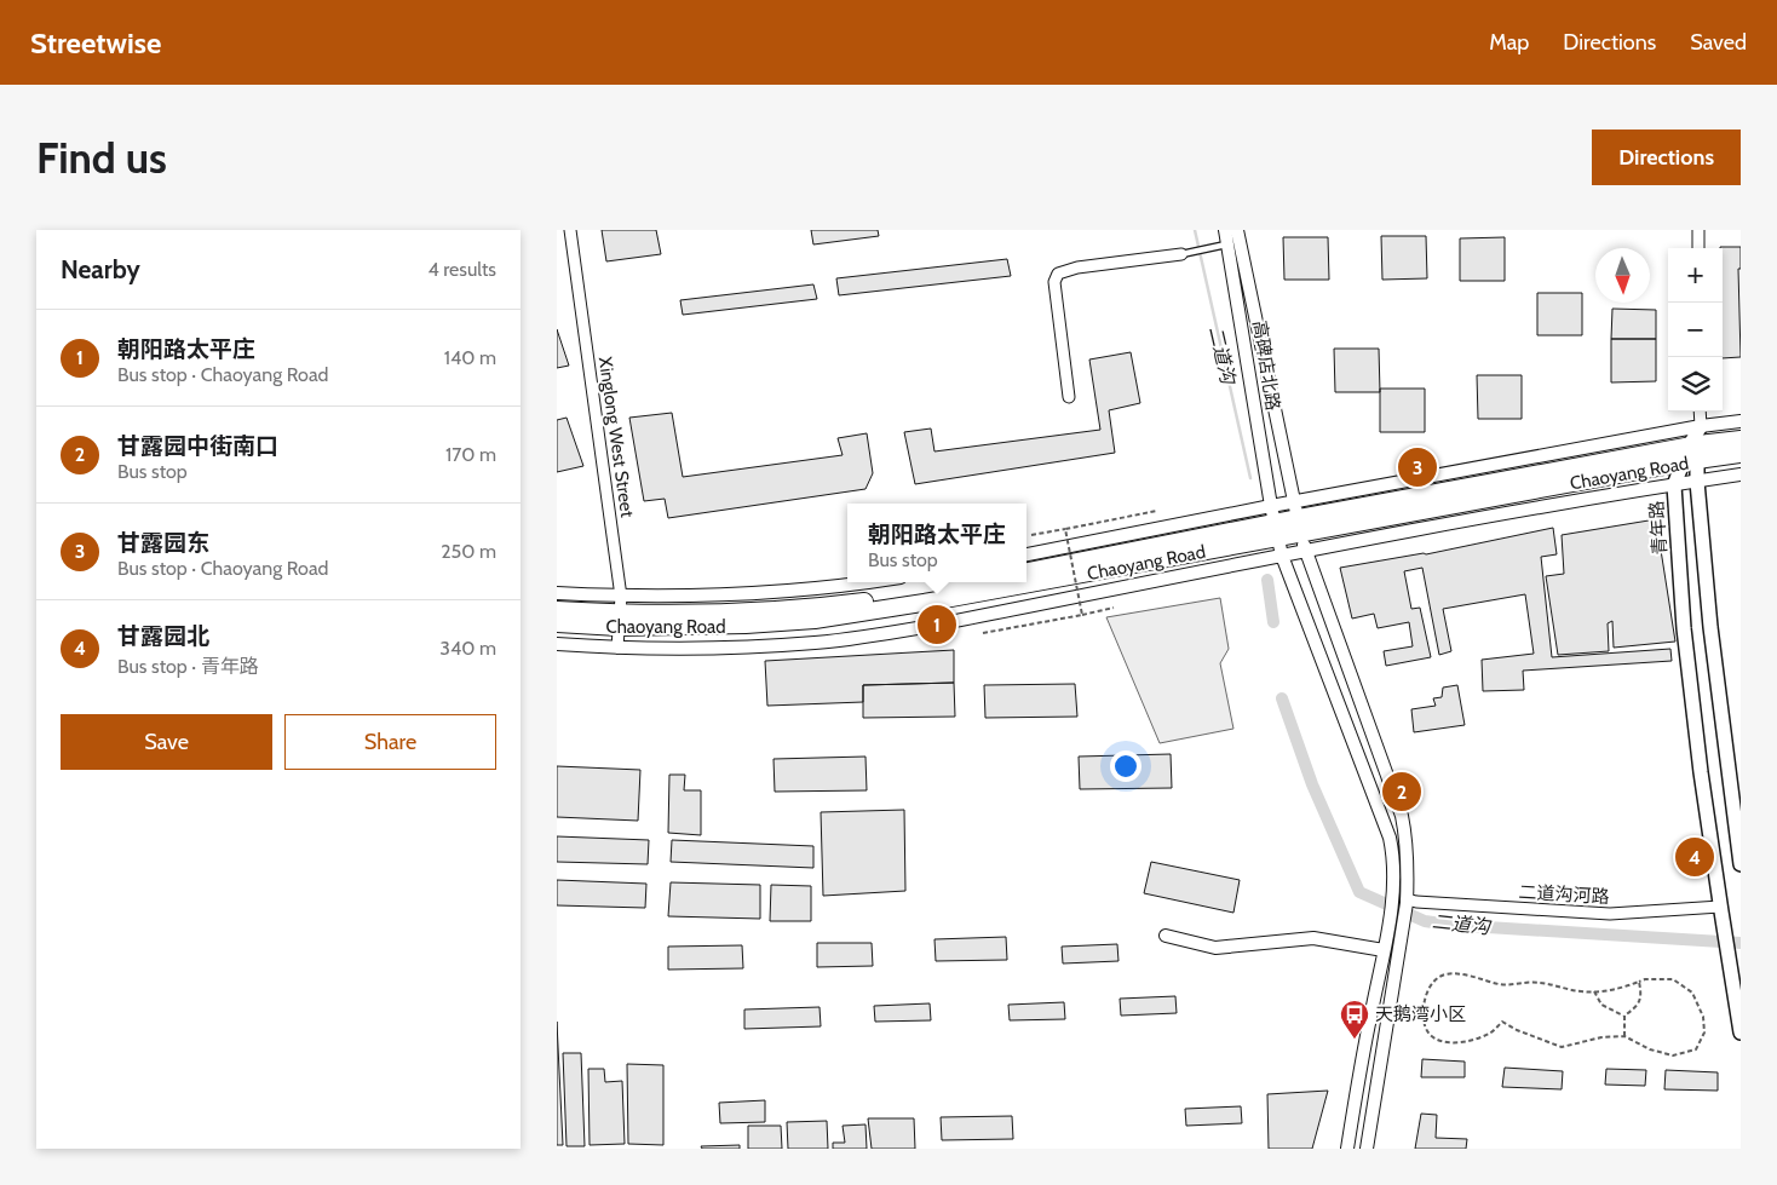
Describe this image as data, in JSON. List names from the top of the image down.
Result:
{
  "streets": {
    "highway": ["Chaoyang Road"],
    "main road": ["青年路"],
    "street": ["高碑店北路", "Xinglong West Street", "二道沟河路"]
  },
  "crossings": [
    ["高碑店北路", "Chaoyang Road"],
    ["高碑店北路", "二道沟河路"],
    ["Xinglong West Street", "Chaoyang Road"],
    ["Chaoyang Road", "青年路"],
    ["青年路", "二道沟河路"]
  ],
  "water": ["二道沟"],
  "places": {
    "bus stop": ["天鹅湾小区"]
  },
  "north": "bottom",
  "page": {
    "header": "Streetwise",
    "nav": ["Map", "Directions", "Saved"],
    "buttons": [
      "Directions",
      ["Save", "Share"]
    ],
    "title": "Find us",
    "heading": ["Nearby", "4 results"],
    "map_buttons": ["+", "−"],
    "list": [
      {
        "mark": "1",
        "name": "朝阳路太平庄",
        "note": "Bus stop · Chaoyang Road",
        "value": "140 m"
      },
      {
        "mark": "2",
        "name": "甘露园中街南口",
        "note": "Bus stop",
        "value": "170 m"
      },
      {
        "mark": "3",
        "name": "甘露园东",
        "note": "Bus stop · Chaoyang Road",
        "value": "250 m"
      },
      {
        "mark": "4",
        "name": "甘露园北",
        "note": "Bus stop · 青年路",
        "value": "340 m"
      }
    ],
    "pins": [
      "3",
      "1",
      "2",
      "4"
    ],
    "popup": ["朝阳路太平庄", "Bus stop"]
  }
}
